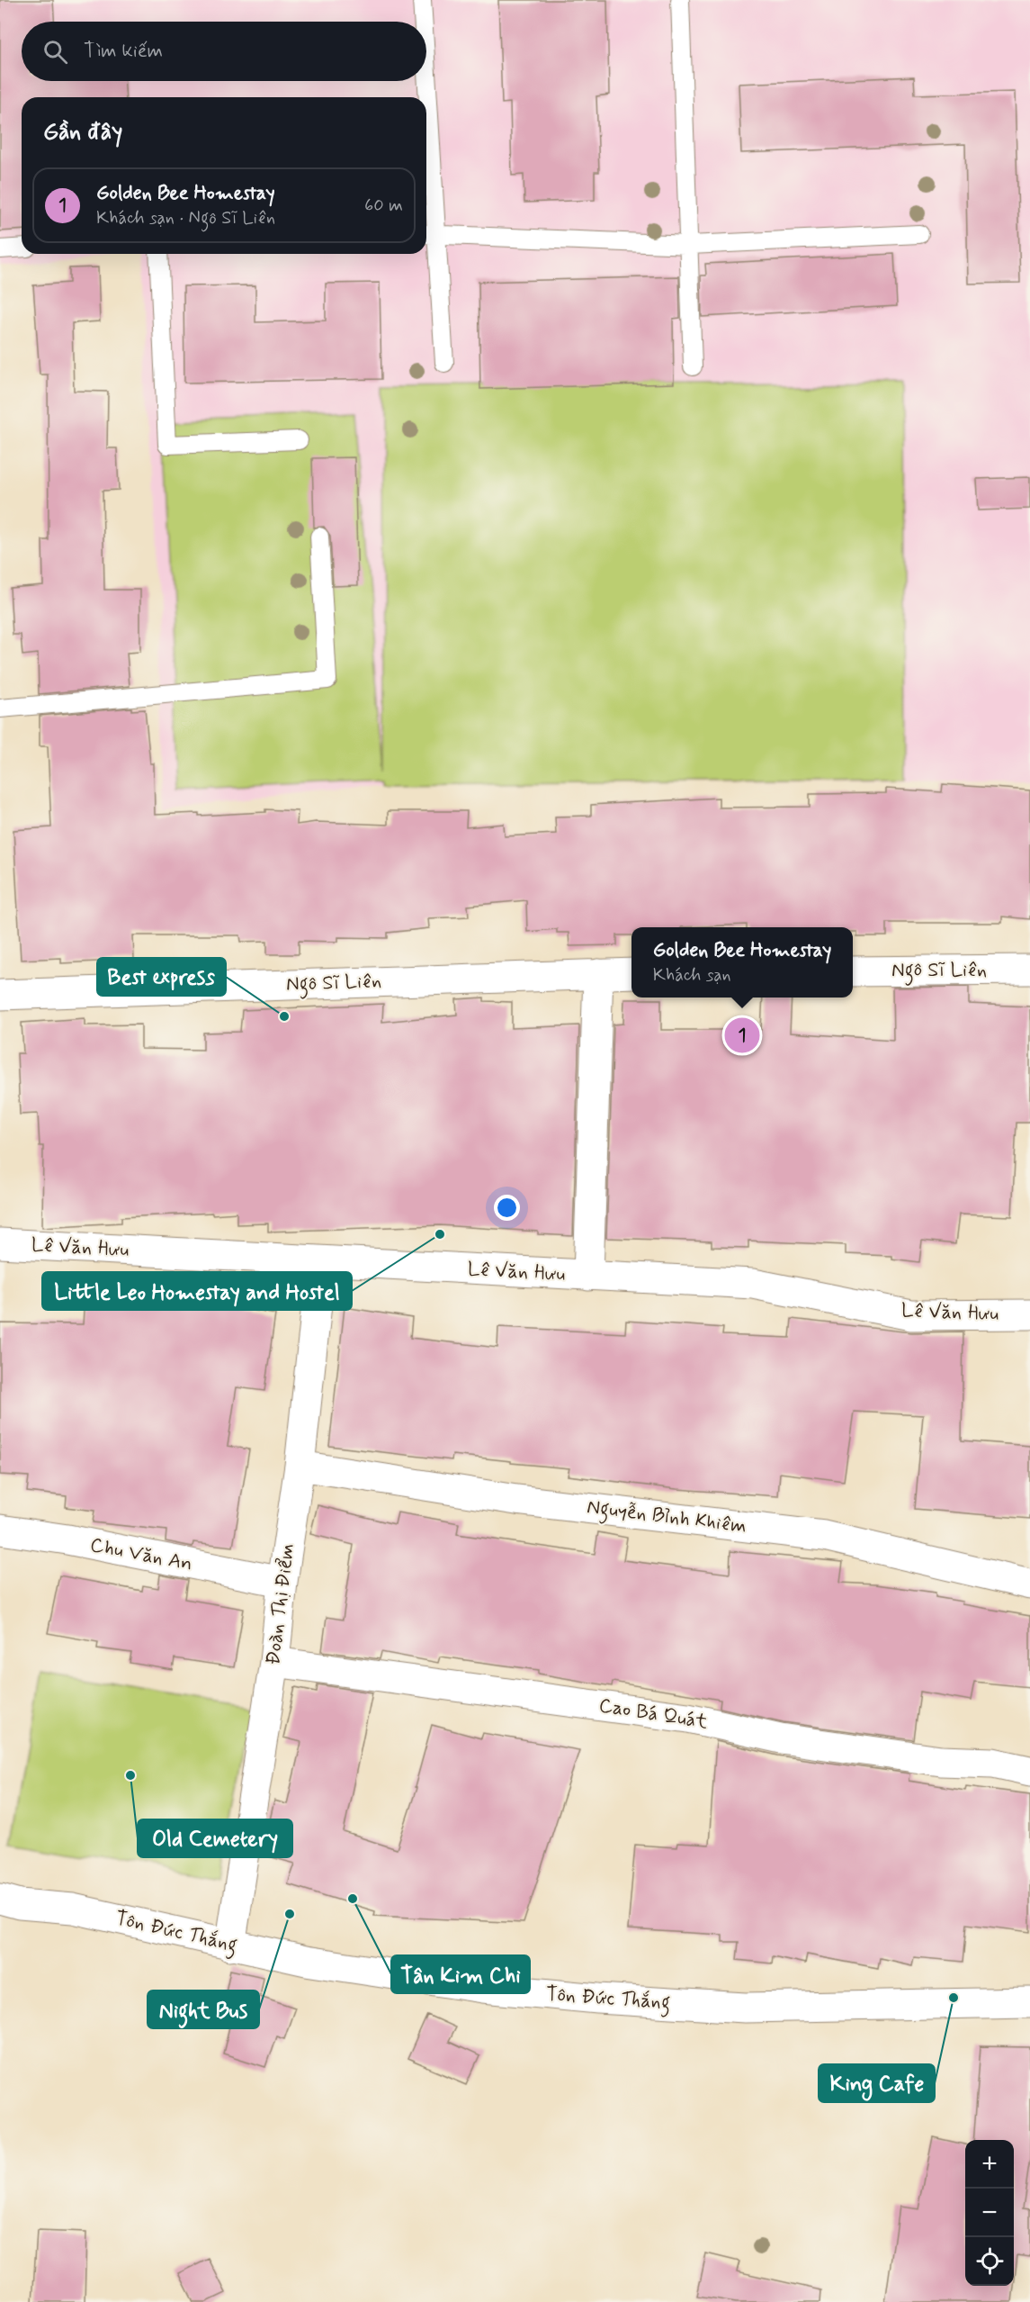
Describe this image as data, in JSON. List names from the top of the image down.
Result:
{
  "streets": {
    "street": [
      "Ngô Sĩ Liên",
      "Lê Văn Hưu",
      "Nguyễn Bỉnh Khiêm",
      "Chu Văn An",
      "Đoàn Thị Điểm",
      "Cao Bá Quát",
      "Tôn Đức Thắng"
    ]
  },
  "crossings": [
    ["Lê Văn Hưu", "Đoàn Thị Điểm"],
    ["Nguyễn Bỉnh Khiêm", "Đoàn Thị Điểm"],
    ["Chu Văn An", "Đoàn Thị Điểm"],
    ["Đoàn Thị Điểm", "Cao Bá Quát"],
    ["Đoàn Thị Điểm", "Tôn Đức Thắng"]
  ],
  "places": [
    "Best express",
    "Little Leo Homestay and Hostel",
    "Old Cemetery",
    "Tân Kim Chi",
    "Night Bus",
    "King Cafe"
  ],
  "page": {
    "search": "Tìm kiếm",
    "heading": "Gần đây",
    "list": [
      {
        "mark": "1",
        "name": "Golden Bee Homestay",
        "note": "Khách sạn · Ngô Sĩ Liên",
        "value": "60 m"
      }
    ],
    "popup": ["Golden Bee Homestay", "Khách sạn"],
    "pins": "1",
    "map_buttons": ["+", "−"]
  }
}
